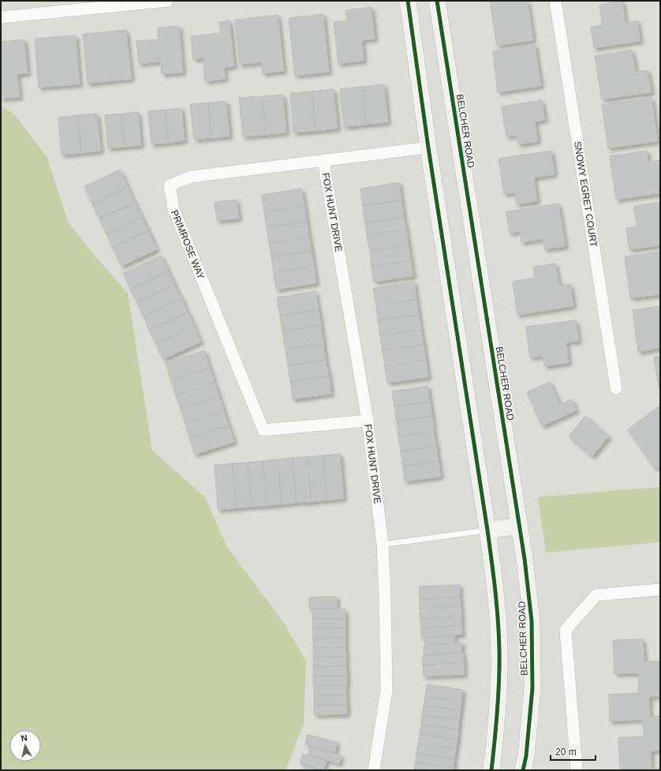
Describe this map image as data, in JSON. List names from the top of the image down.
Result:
{
  "streets": {
    "main road": ["BELCHER ROAD"],
    "street": ["SNOWY EGRET COURT", "FOX HUNT DRIVE", "PRIMROSE WAY"]
  },
  "crossings": [
    ["FOX HUNT DRIVE", "PRIMROSE WAY"]
  ],
  "scale_bar": "20 m",
  "north": "top"
}
